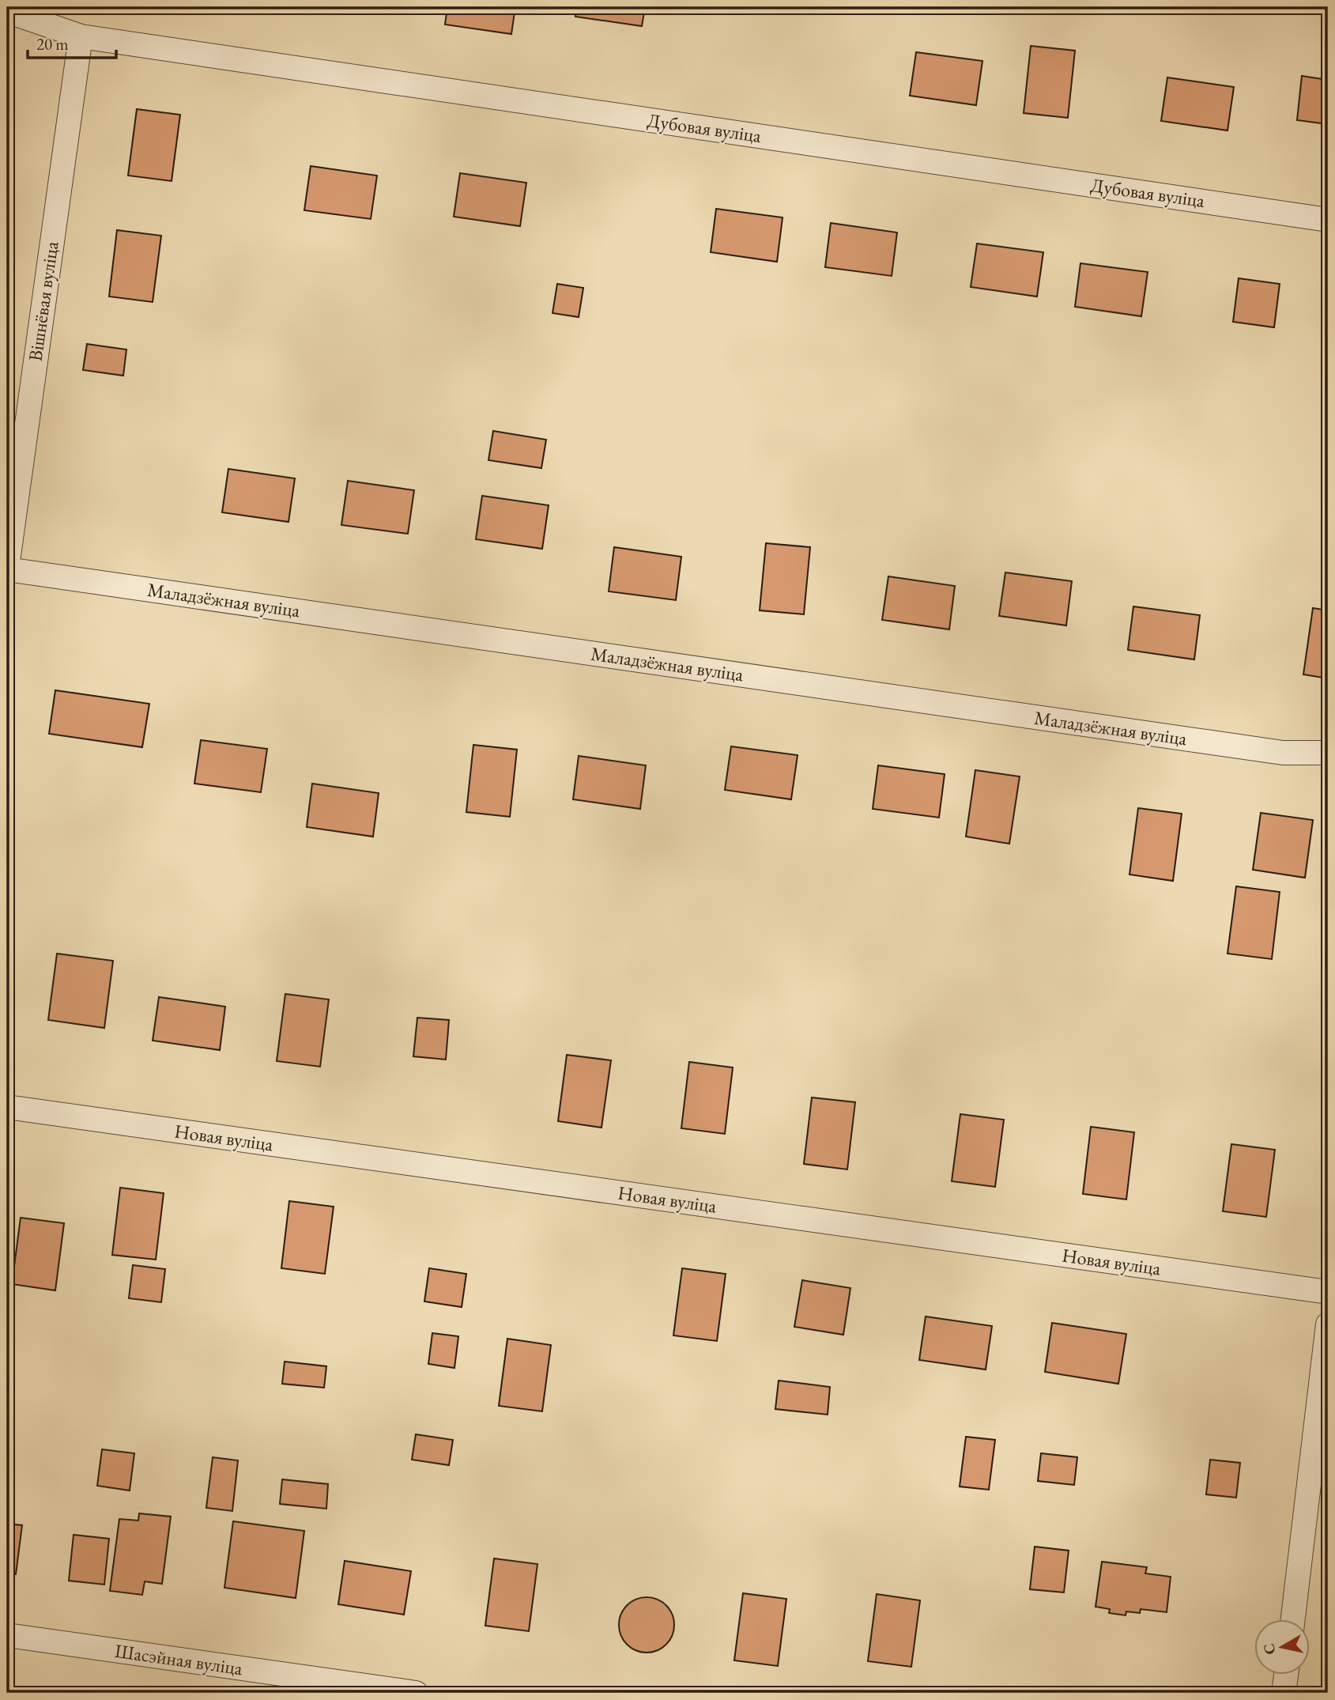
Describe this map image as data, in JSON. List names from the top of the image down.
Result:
{
  "streets": {
    "street": [
      "Дубовая вуліца",
      "Вішнёвая вуліца",
      "Маладзёжная вуліца",
      "Новая вуліца",
      "Шасэйная вуліца"
    ]
  },
  "crossings": [
    ["Дубовая вуліца", "Вішнёвая вуліца"],
    ["Вішнёвая вуліца", "Маладзёжная вуліца"]
  ],
  "scale_bar": "20 m",
  "north": "left"
}
